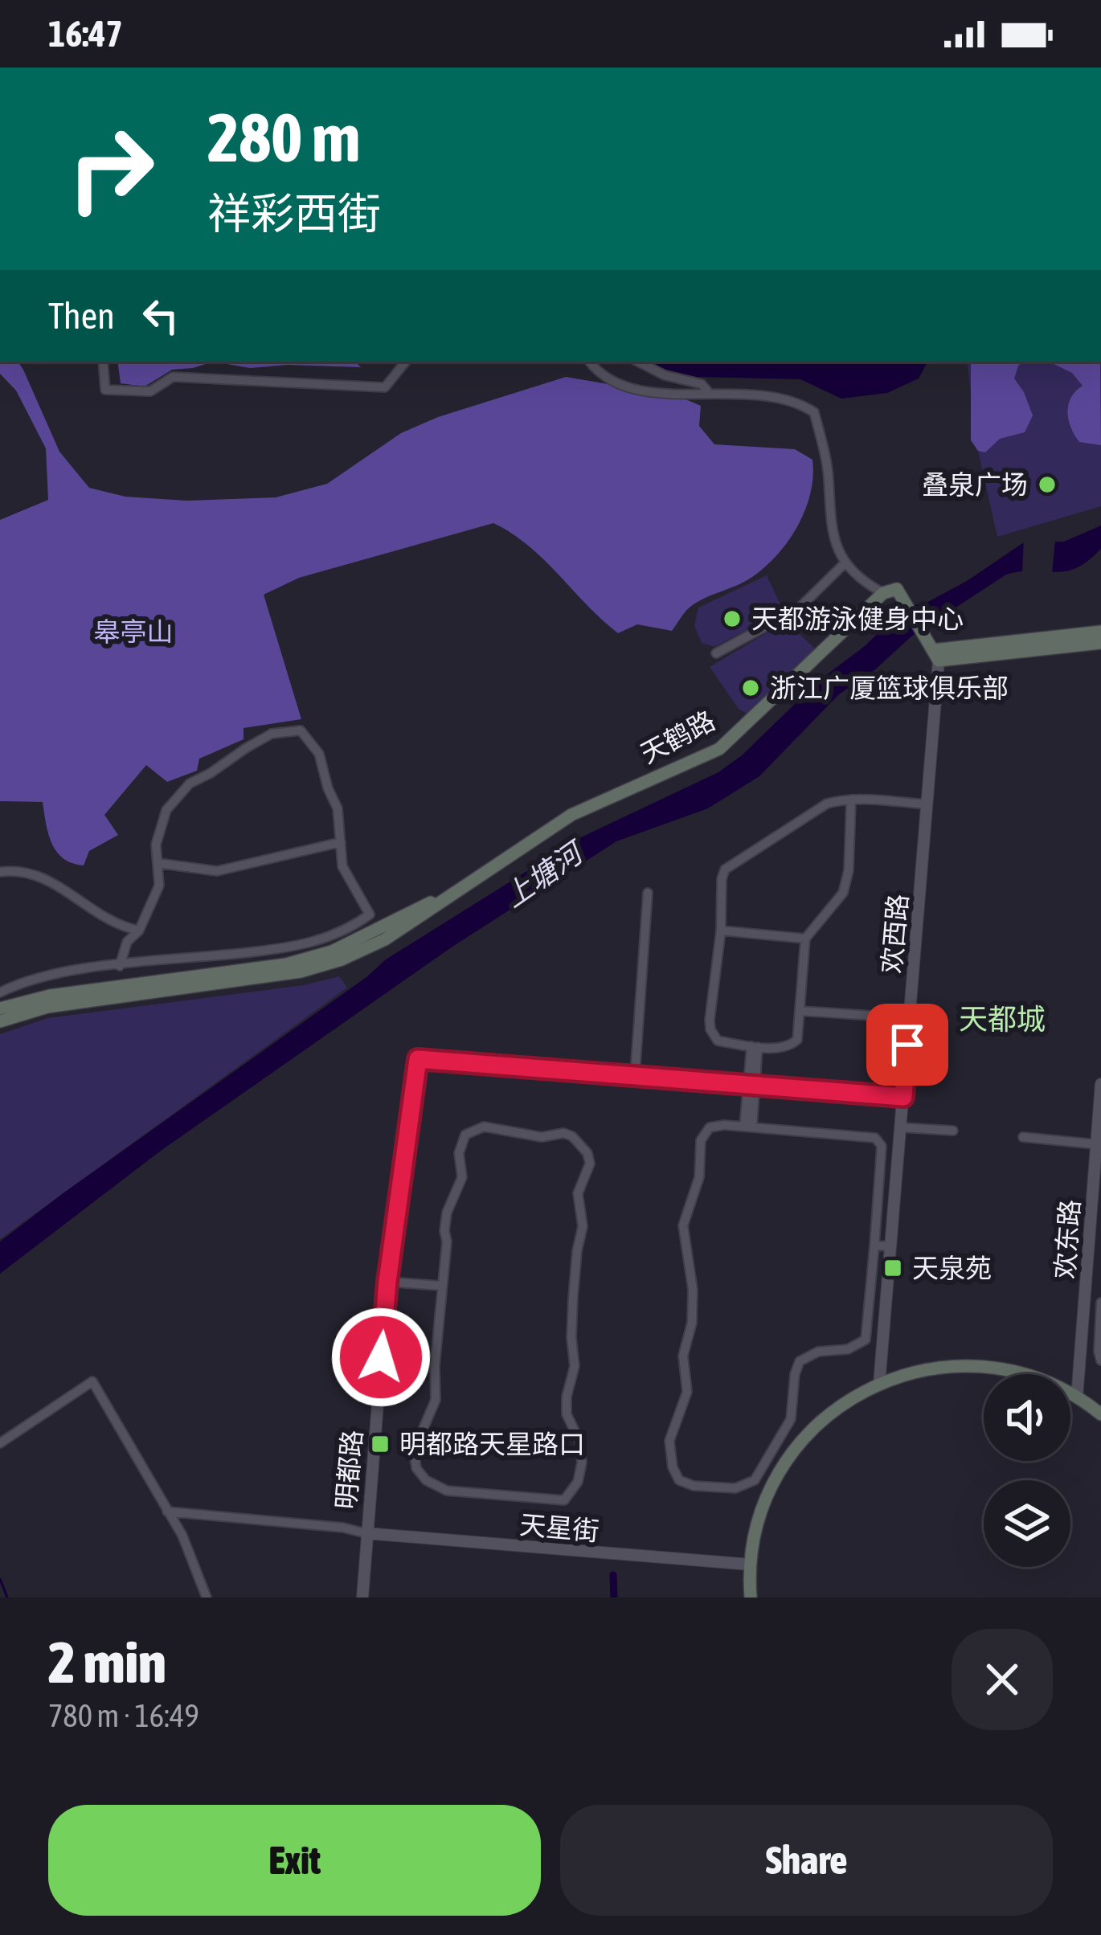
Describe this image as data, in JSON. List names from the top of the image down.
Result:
{
  "streets": {
    "main road": ["天鹤路"],
    "street": [
      "欢西路",
      "欢东路",
      "明都路",
      "天星街"
    ]
  },
  "crossings": [
    ["明都路", "天星街"]
  ],
  "districts": ["天都城"],
  "water": ["上塘河"],
  "parks": ["皋亭山"],
  "places": {
    "other": ["叠泉广场", "天都游泳健身中心", "浙江广厦篮球俱乐部"],
    "transit": ["天泉苑", "明都路天星路口"]
  },
  "page": {
    "status": "16:47",
    "turn": ["280 m", "祥彩西街"],
    "then": "Then",
    "heading": ["2 min", "780 m · 16:49"],
    "buttons": ["Exit", "Share"]
  }
}
